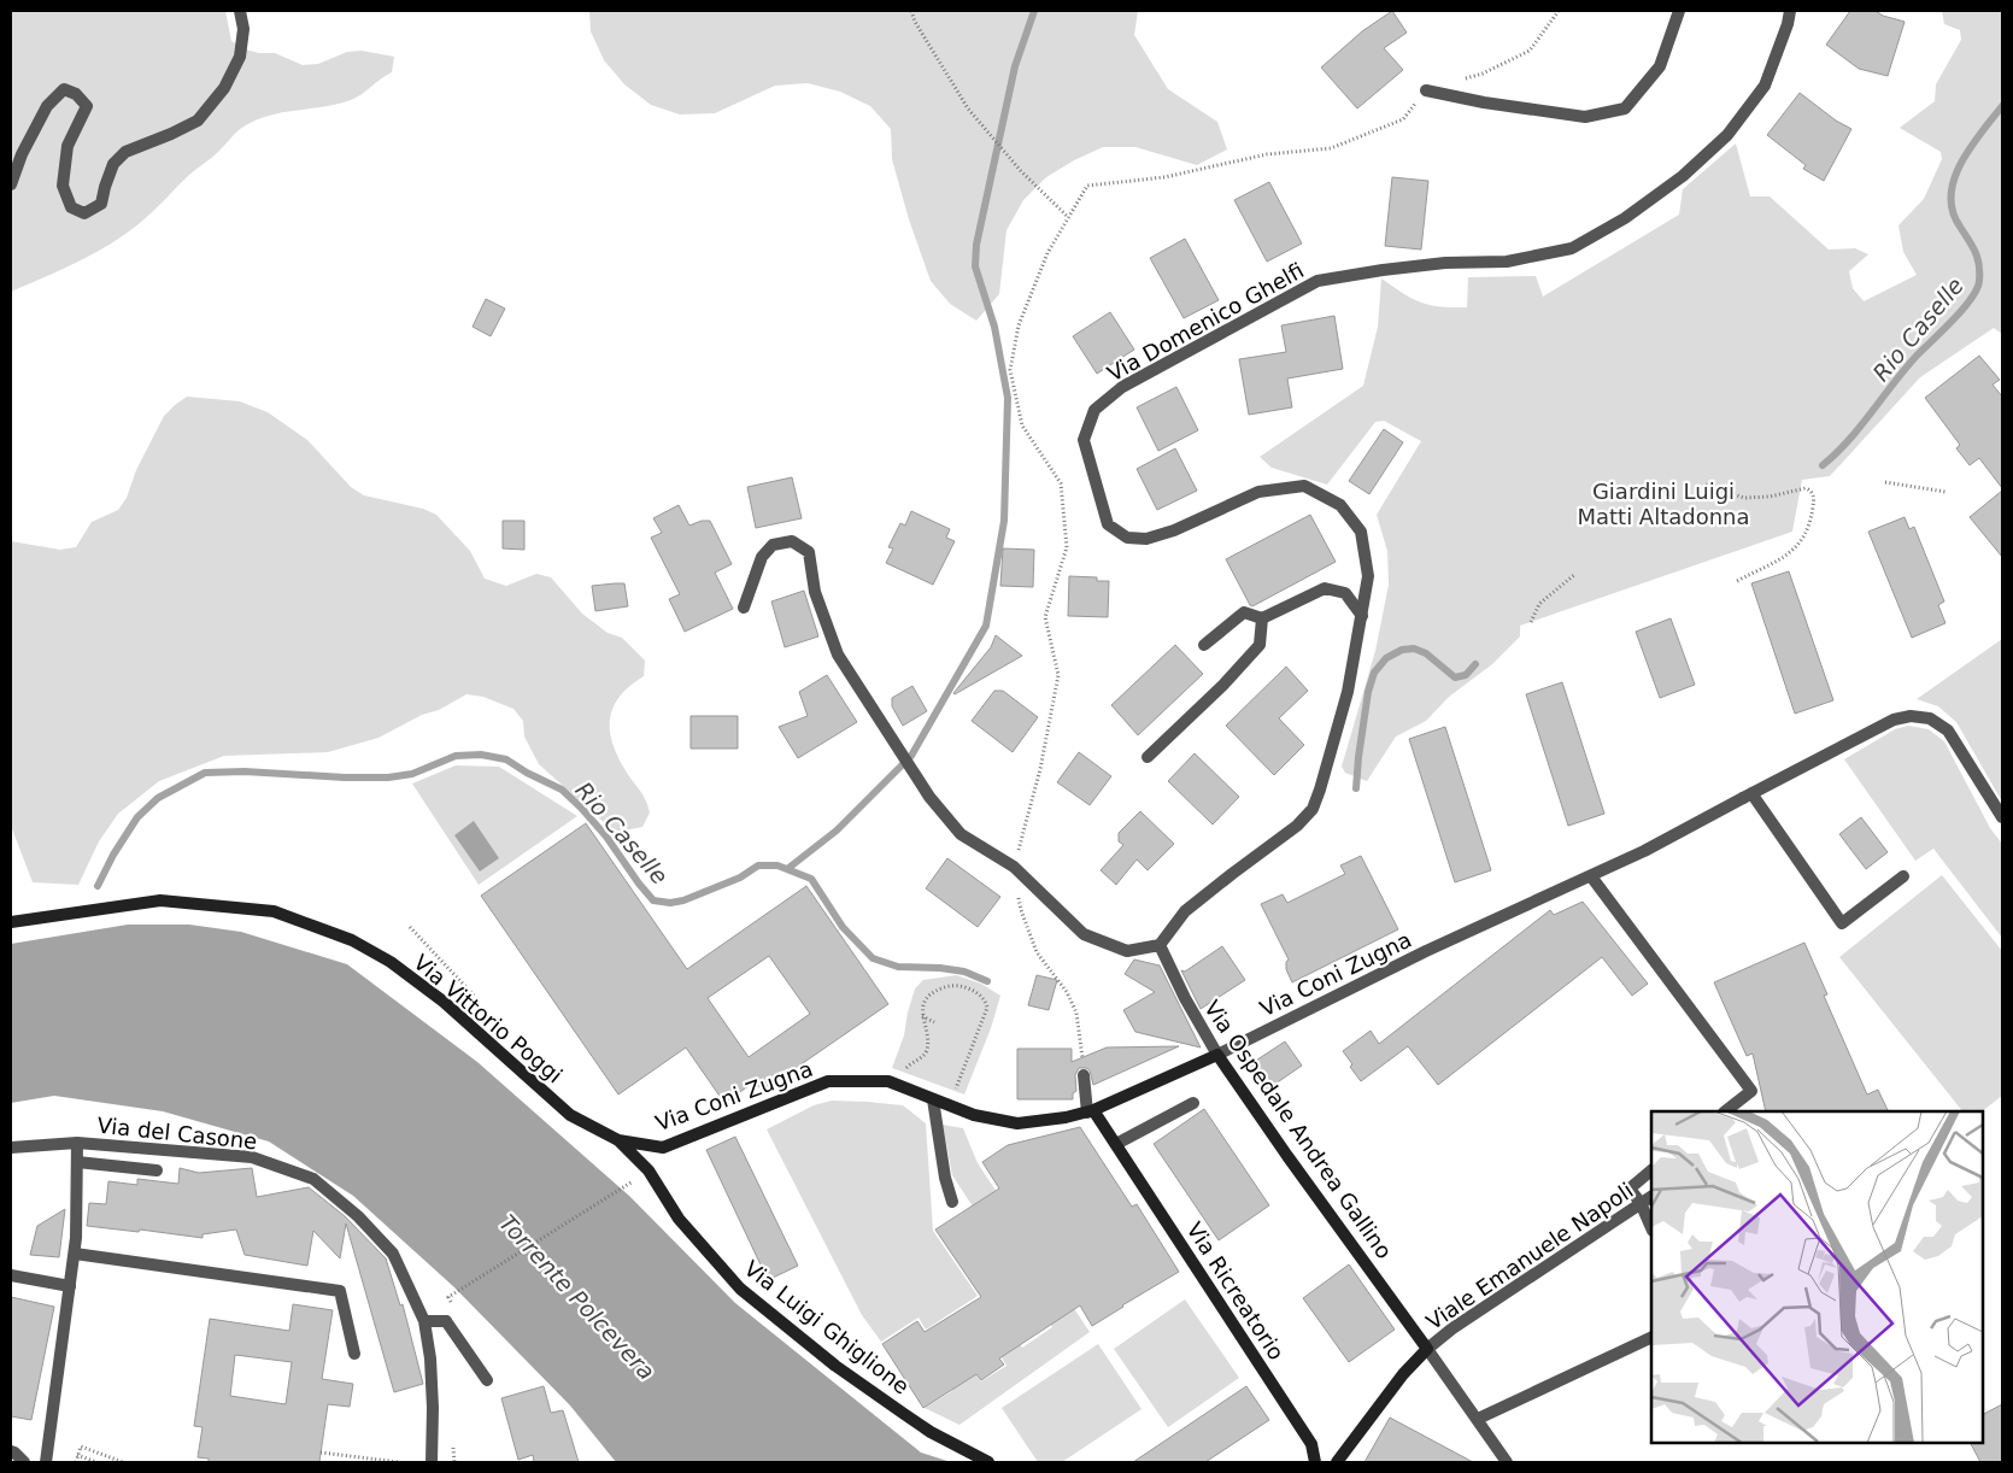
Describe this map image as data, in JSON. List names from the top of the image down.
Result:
{
  "streets": {
    "street": [
      "Via Domenico Ghelfi",
      "Via Coni Zugna",
      "Via Vittorio Poggi",
      "Via Ospedale Andrea Gallino",
      "Via del Casone",
      "Viale Emanuele Napoli",
      "Via Ricreatorio",
      "Via Luigi Ghiglione"
    ]
  },
  "crossings": [
    ["Via Domenico Ghelfi", "Via Ospedale Andrea Gallino"],
    ["Via Coni Zugna", "Via Vittorio Poggi"],
    ["Via Coni Zugna", "Via Ospedale Andrea Gallino"],
    ["Via Coni Zugna", "Via Ricreatorio"],
    ["Via Coni Zugna", "Via Luigi Ghiglione"],
    ["Via Vittorio Poggi", "Via Luigi Ghiglione"],
    ["Via Ospedale Andrea Gallino", "Viale Emanuele Napoli"]
  ],
  "water": ["Rio Caselle", "Torrente Polcevera"],
  "parks": ["Giardini Luigi Matti Altadonna"]
}
